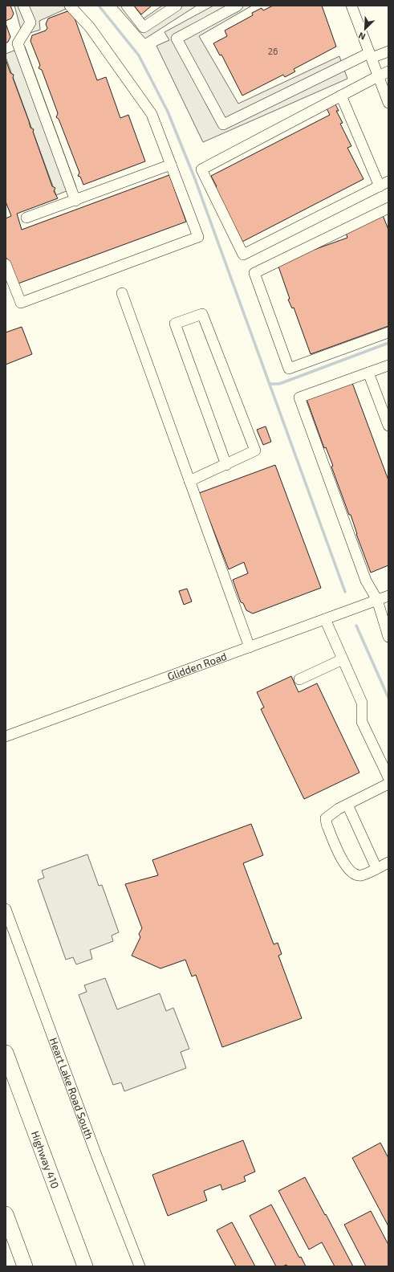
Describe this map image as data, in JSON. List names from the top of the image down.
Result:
{
  "streets": {
    "highway": ["Highway 410"],
    "street": ["Glidden Road", "Heart Lake Road South"]
  },
  "house_numbers": ["26"],
  "north": "bottom left"
}
